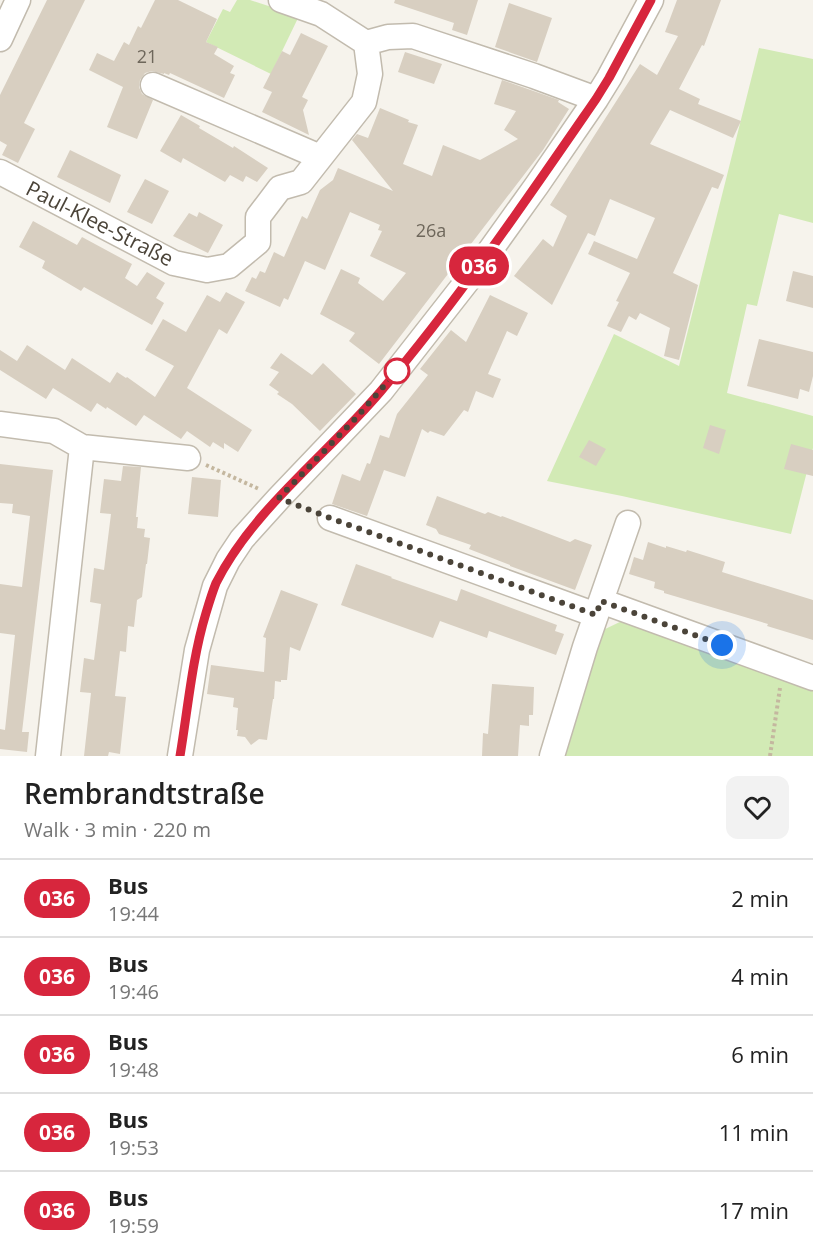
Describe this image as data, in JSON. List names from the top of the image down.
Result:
{
  "streets": {
    "street": ["Paul-Klee-Straße"]
  },
  "lines": ["bus line 036"],
  "house_numbers": ["21", "26a"],
  "page": {
    "on_map": "036",
    "heading": ["Rembrandtstraße", "Walk · 3 min · 220 m"],
    "list": [
      {
        "mark": "036",
        "name": "Bus",
        "note": "19:44",
        "value": "2 min"
      },
      {
        "mark": "036",
        "name": "Bus",
        "note": "19:46",
        "value": "4 min"
      },
      {
        "mark": "036",
        "name": "Bus",
        "note": "19:48",
        "value": "6 min"
      },
      {
        "mark": "036",
        "name": "Bus",
        "note": "19:53",
        "value": "11 min"
      },
      {
        "mark": "036",
        "name": "Bus",
        "note": "19:59",
        "value": "17 min"
      }
    ]
  }
}
